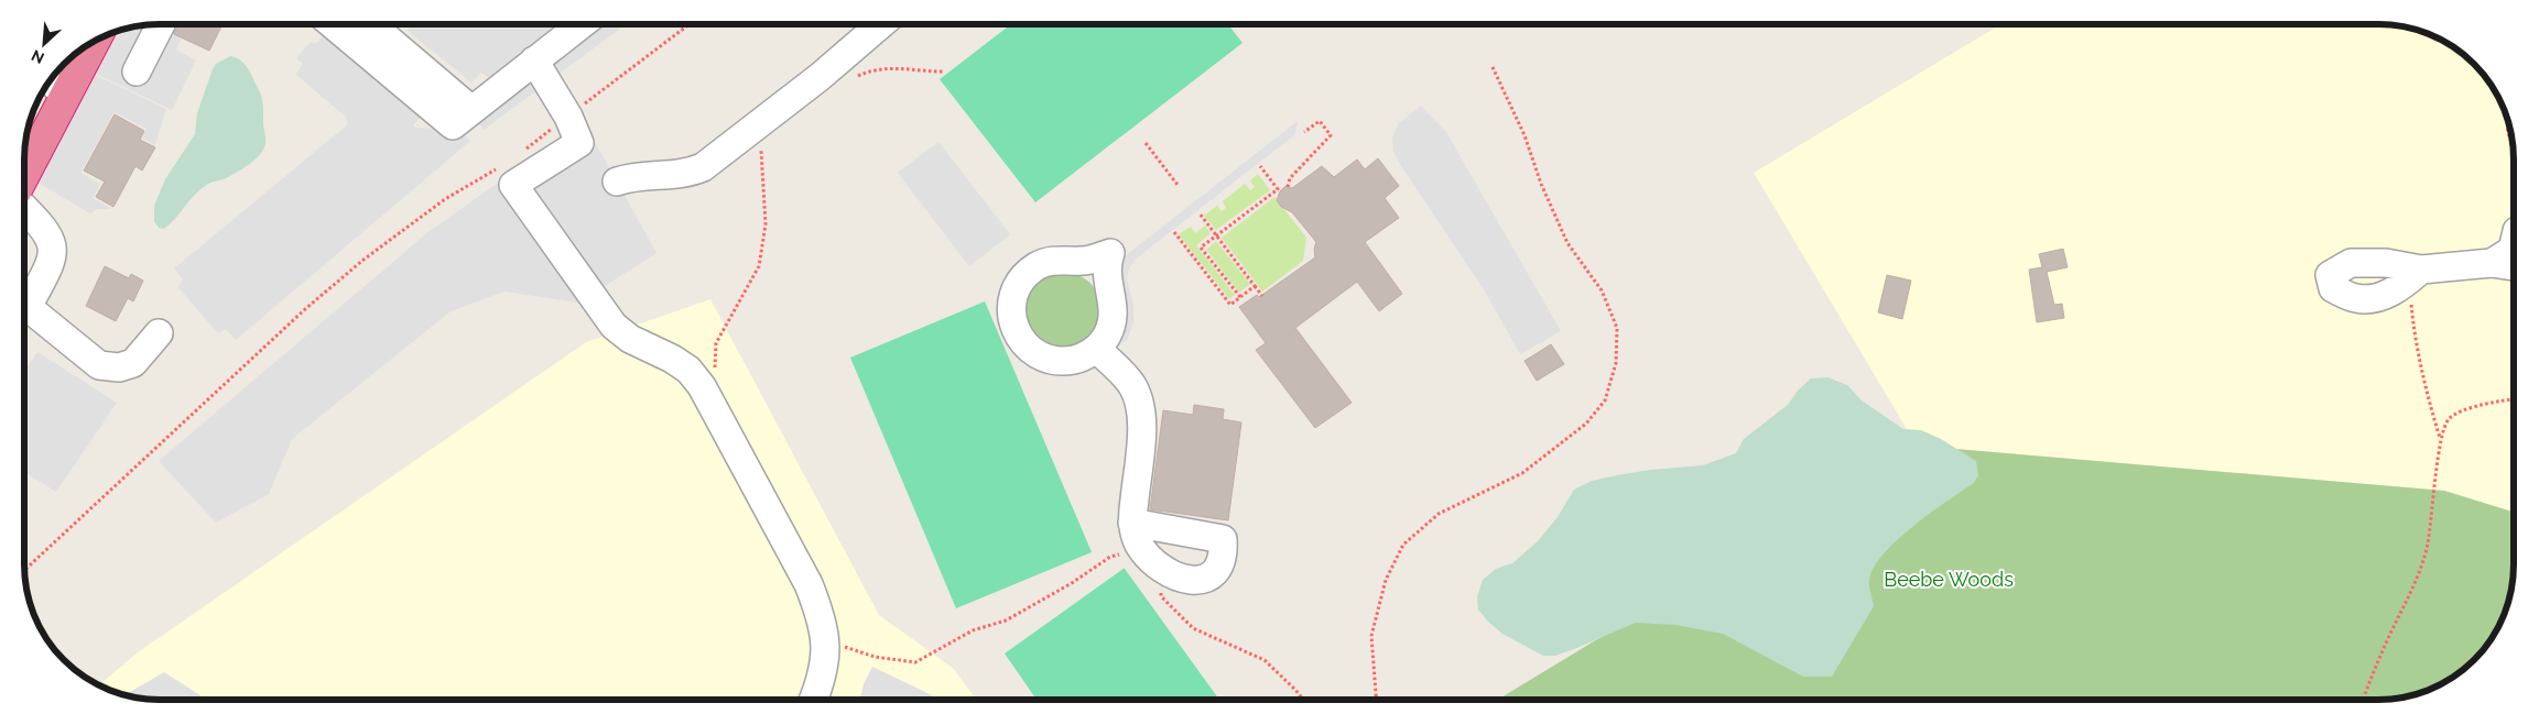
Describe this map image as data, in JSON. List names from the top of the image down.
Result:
{
  "parks": ["Beebe Woods"],
  "north": "bottom left"
}
